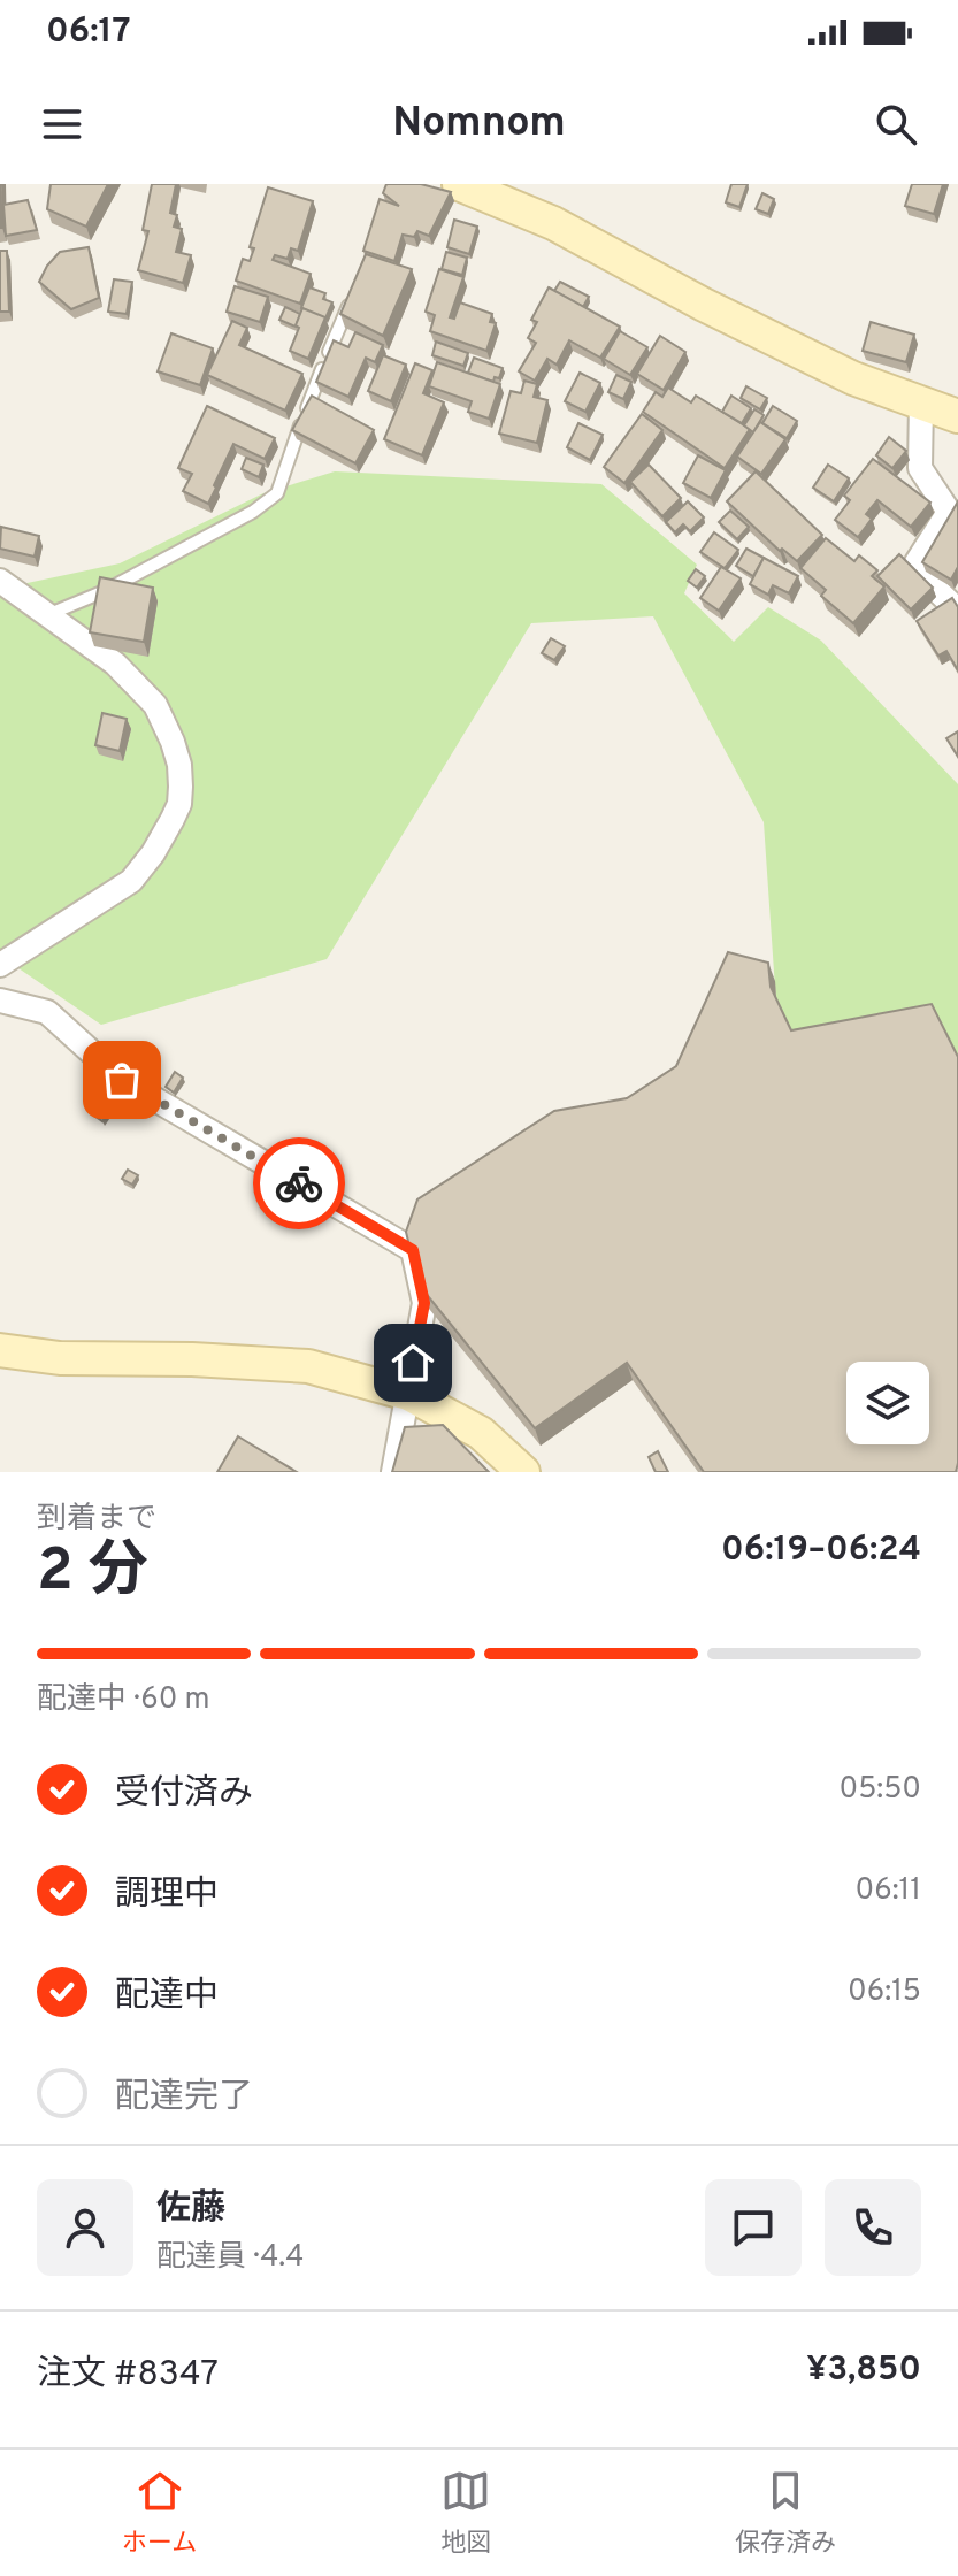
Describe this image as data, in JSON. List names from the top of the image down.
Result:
{
  "page": {
    "status": "06:17",
    "header": "Nomnom",
    "heading": ["2 分", "到着まで", "06:19–06:24"],
    "panel": [
      "佐藤",
      "配達員 · 4.4",
      "注文 #8347",
      "¥3,850"
    ],
    "bar": "配達中 · 60 m",
    "list": [
      ["受付済み", "05:50"],
      ["調理中", "06:11"],
      ["配達中", "06:15"],
      "配達完了"
    ],
    "tabs": ["ホーム", "地図", "保存済み"]
  }
}
